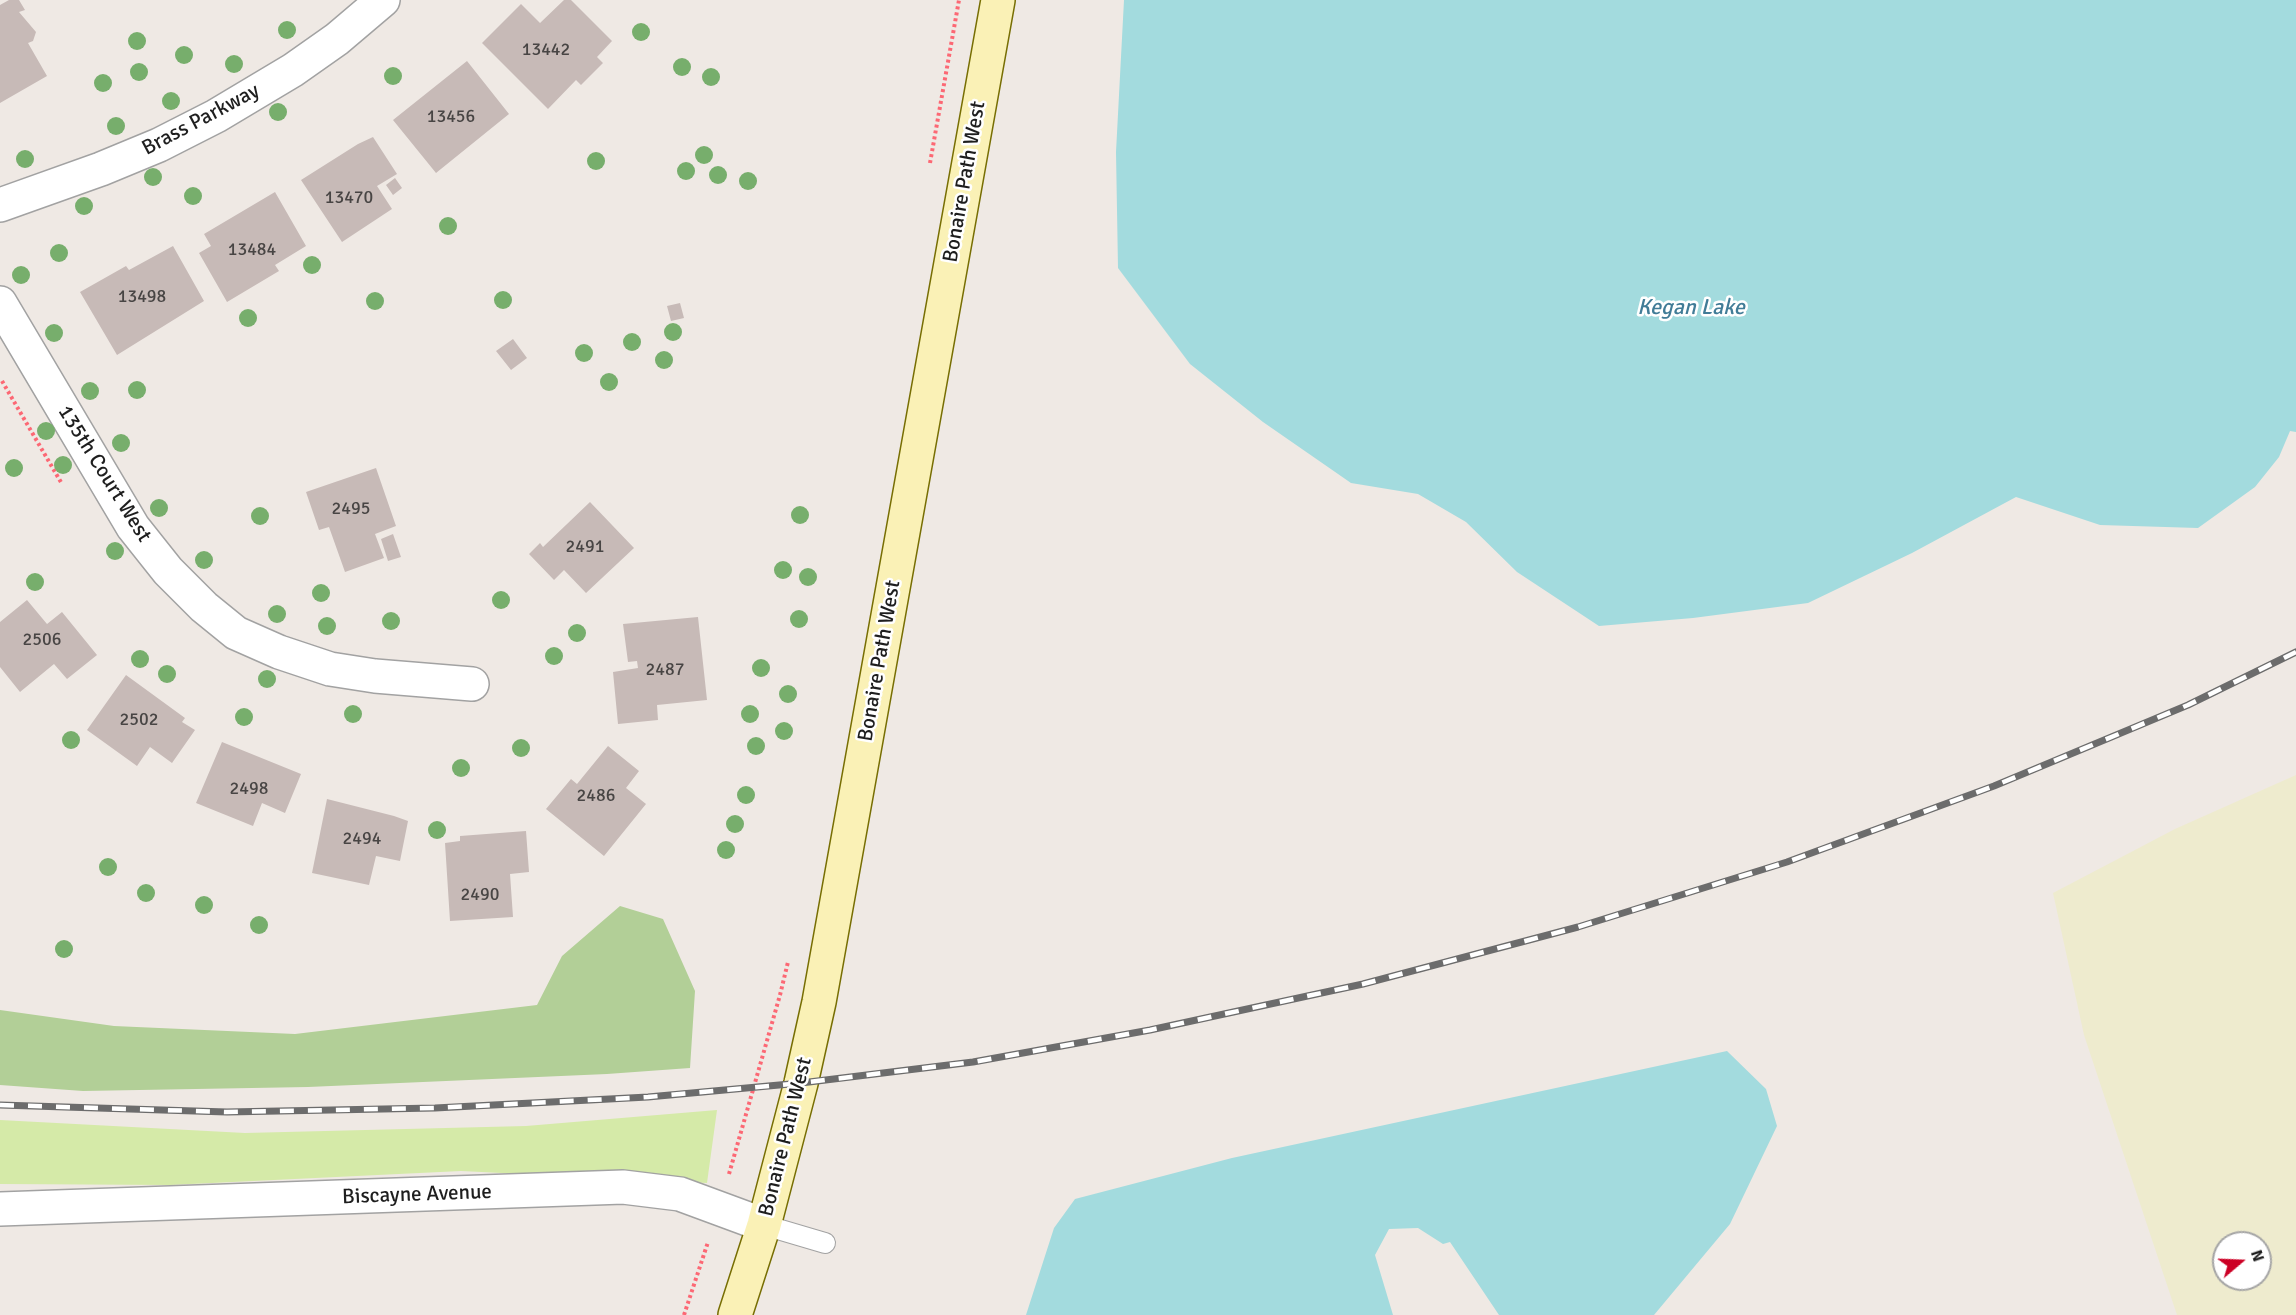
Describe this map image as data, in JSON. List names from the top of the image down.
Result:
{
  "streets": {
    "street": [
      "Brass Parkway",
      "Bonaire Path West",
      "135th Court West",
      "Biscayne Avenue"
    ]
  },
  "crossings": [
    ["Bonaire Path West", "Biscayne Avenue"]
  ],
  "water": ["Kegan Lake"],
  "house_numbers": [
    "13442",
    "13456",
    "13470",
    "13484",
    "13498",
    "2495",
    "2491",
    "2506",
    "2487",
    "2502",
    "2498",
    "2486",
    "2494",
    "2490"
  ],
  "north": "right"
}
